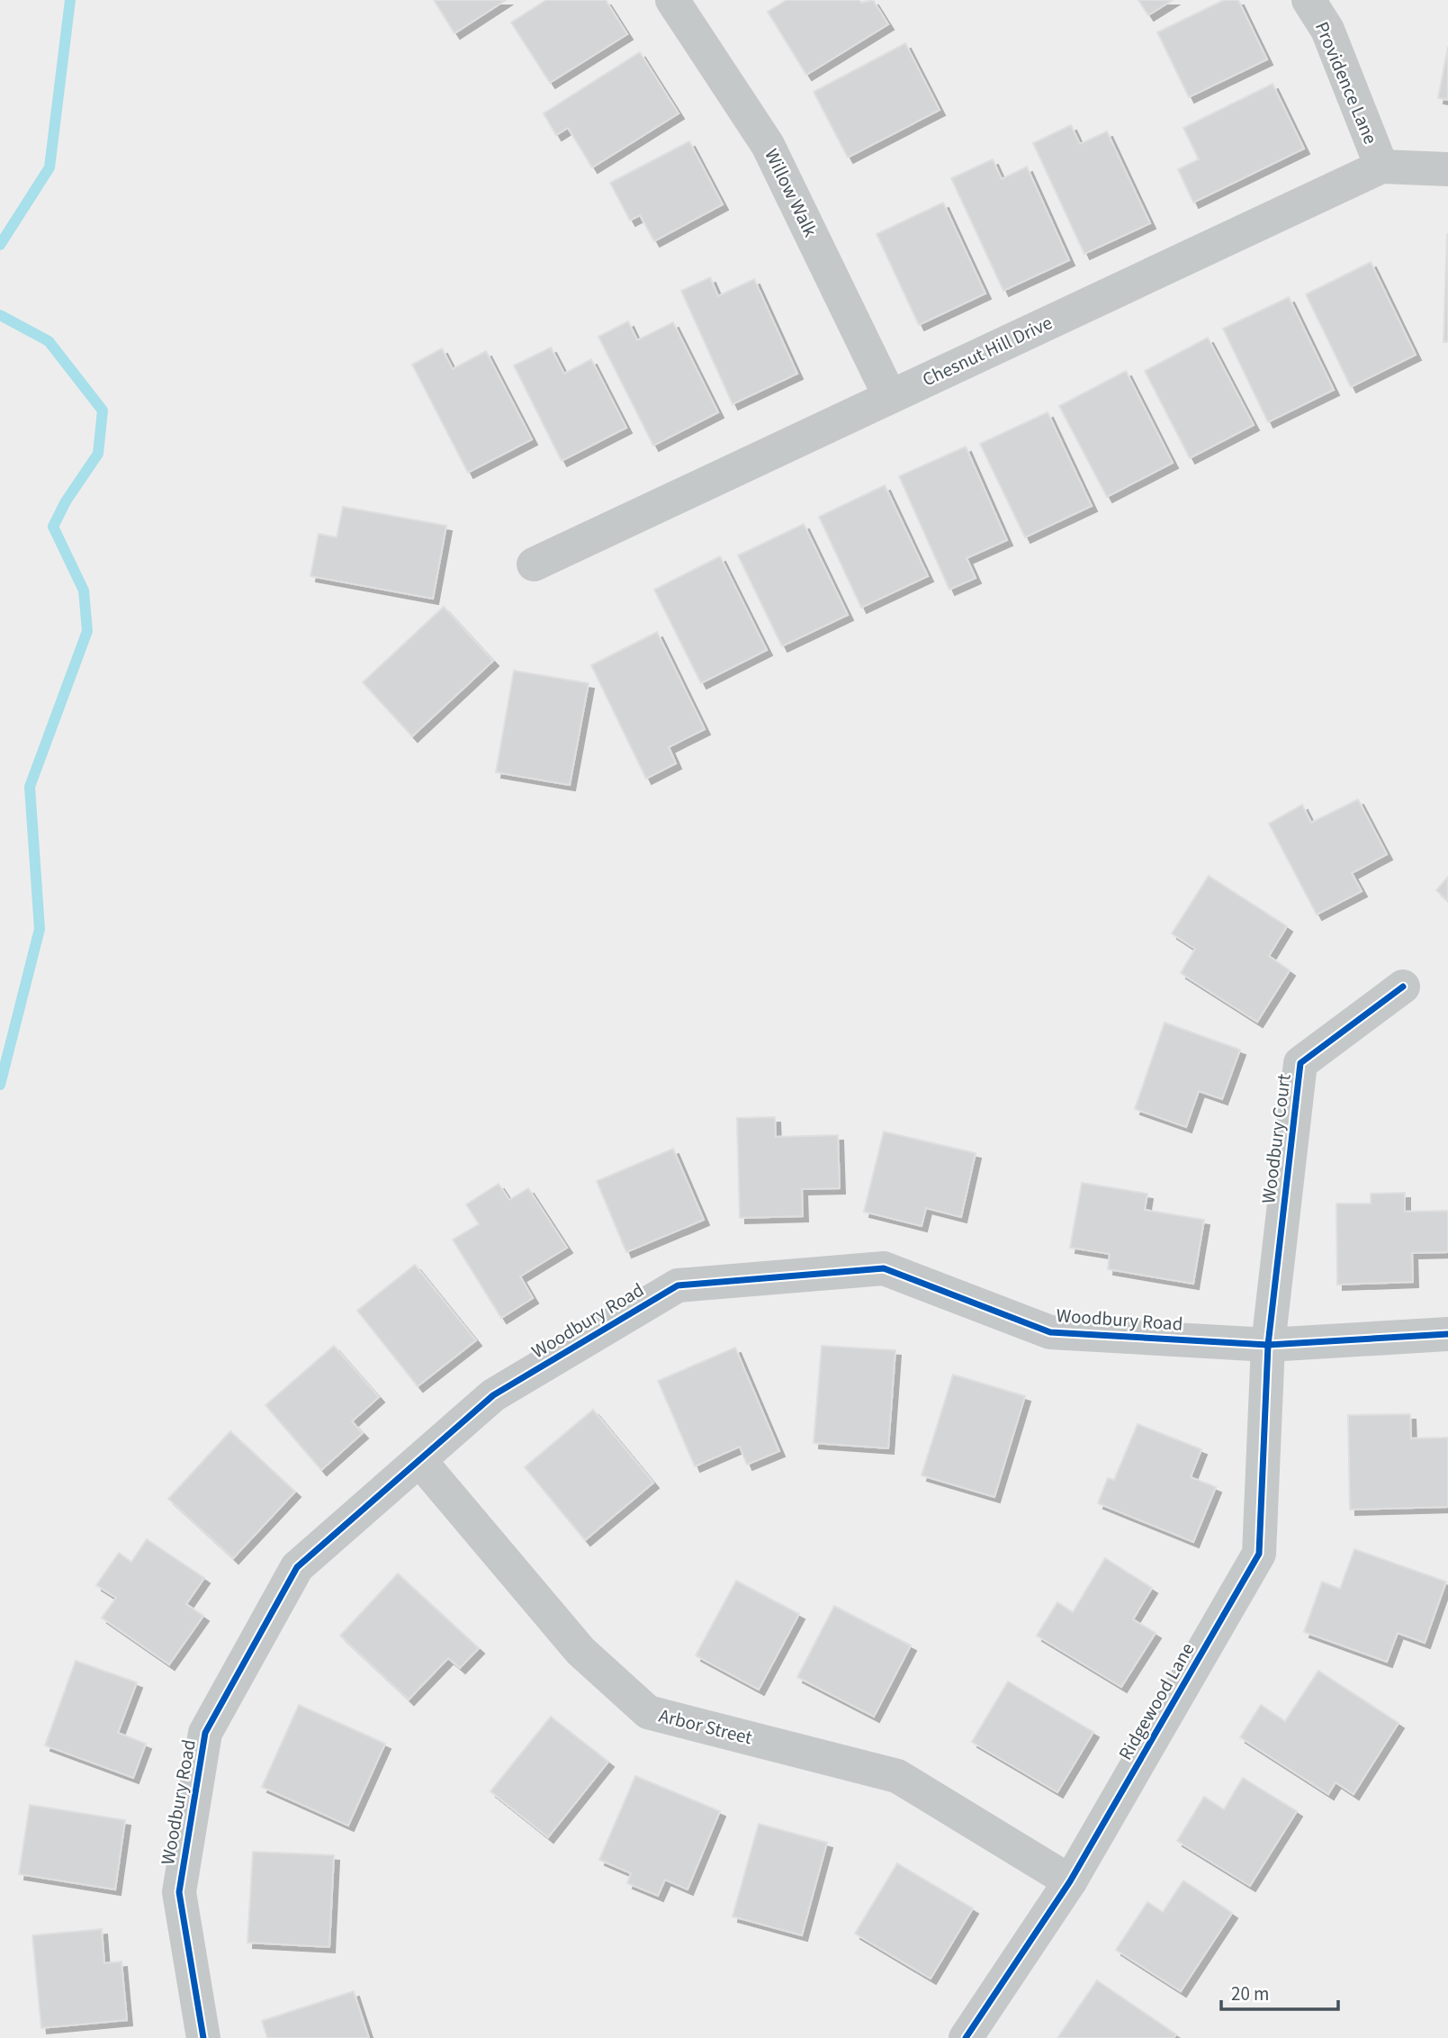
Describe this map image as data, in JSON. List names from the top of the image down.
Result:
{
  "streets": {
    "street": [
      "Providence Lane",
      "Willow Walk",
      "Chesnut Hill Drive",
      "Woodbury Court",
      "Woodbury Road",
      "Ridgewood Lane",
      "Arbor Street"
    ]
  },
  "crossings": [
    ["Providence Lane", "Chesnut Hill Drive"],
    ["Willow Walk", "Chesnut Hill Drive"],
    ["Woodbury Court", "Woodbury Road"],
    ["Woodbury Court", "Ridgewood Lane"],
    ["Woodbury Road", "Ridgewood Lane"],
    ["Woodbury Road", "Arbor Street"],
    ["Ridgewood Lane", "Arbor Street"]
  ],
  "scale_bar": "20 m"
}
